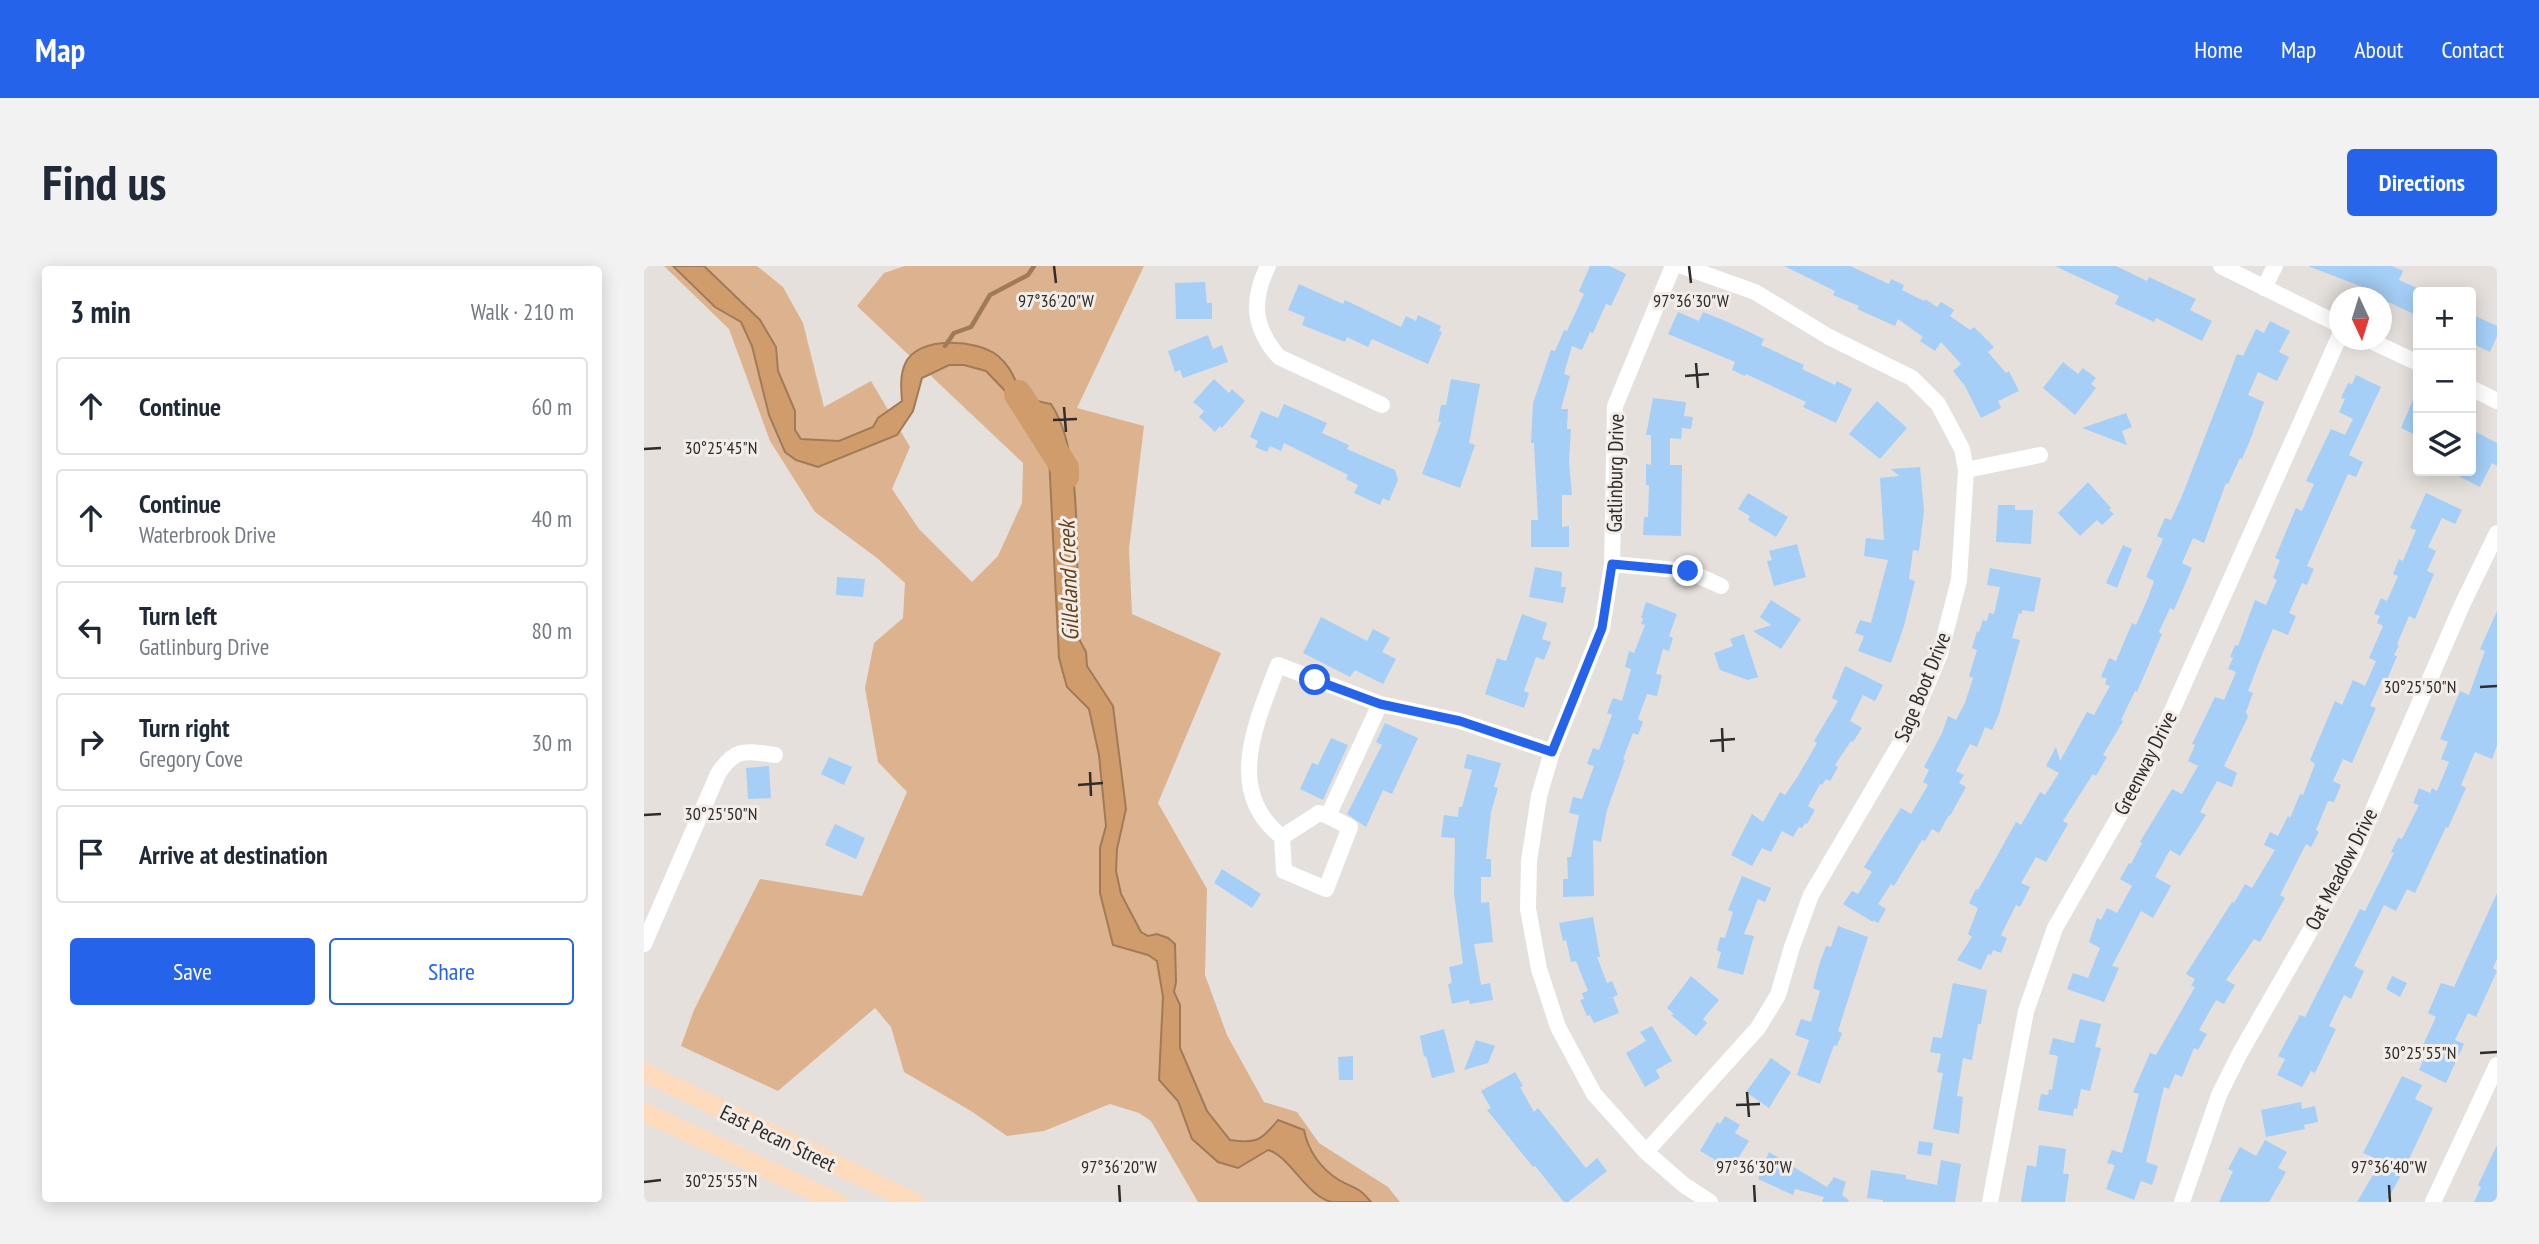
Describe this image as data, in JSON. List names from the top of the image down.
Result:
{
  "streets": {
    "main road": ["East Pecan Street"],
    "street": [
      "Gatlinburg Drive",
      "Sage Boot Drive",
      "Greenway Drive",
      "Oat Meadow Drive"
    ]
  },
  "crossings": [
    ["Gatlinburg Drive", "Sage Boot Drive"]
  ],
  "water": ["Gilleland Creek"],
  "north": "bottom",
  "page": {
    "header": "Map",
    "nav": [
      "Home",
      "Map",
      "About",
      "Contact"
    ],
    "buttons": [
      "Directions",
      ["Save", "Share"]
    ],
    "title": "Find us",
    "heading": ["3 min", "Walk · 210 m"],
    "map_buttons": ["+", "−"],
    "list": [
      ["Continue", "60 m"],
      ["Continue", "Waterbrook Drive", "40 m"],
      ["Turn left", "Gatlinburg Drive", "80 m"],
      ["Turn right", "Gregory Cove", "30 m"],
      "Arrive at destination"
    ]
  },
  "coordinates": [
    "97°36'20\"W",
    "97°36'30\"W",
    "30°25'45\"N",
    "30°25'50\"N",
    "30°25'55\"N",
    "97°36'40\"W"
  ]
}
